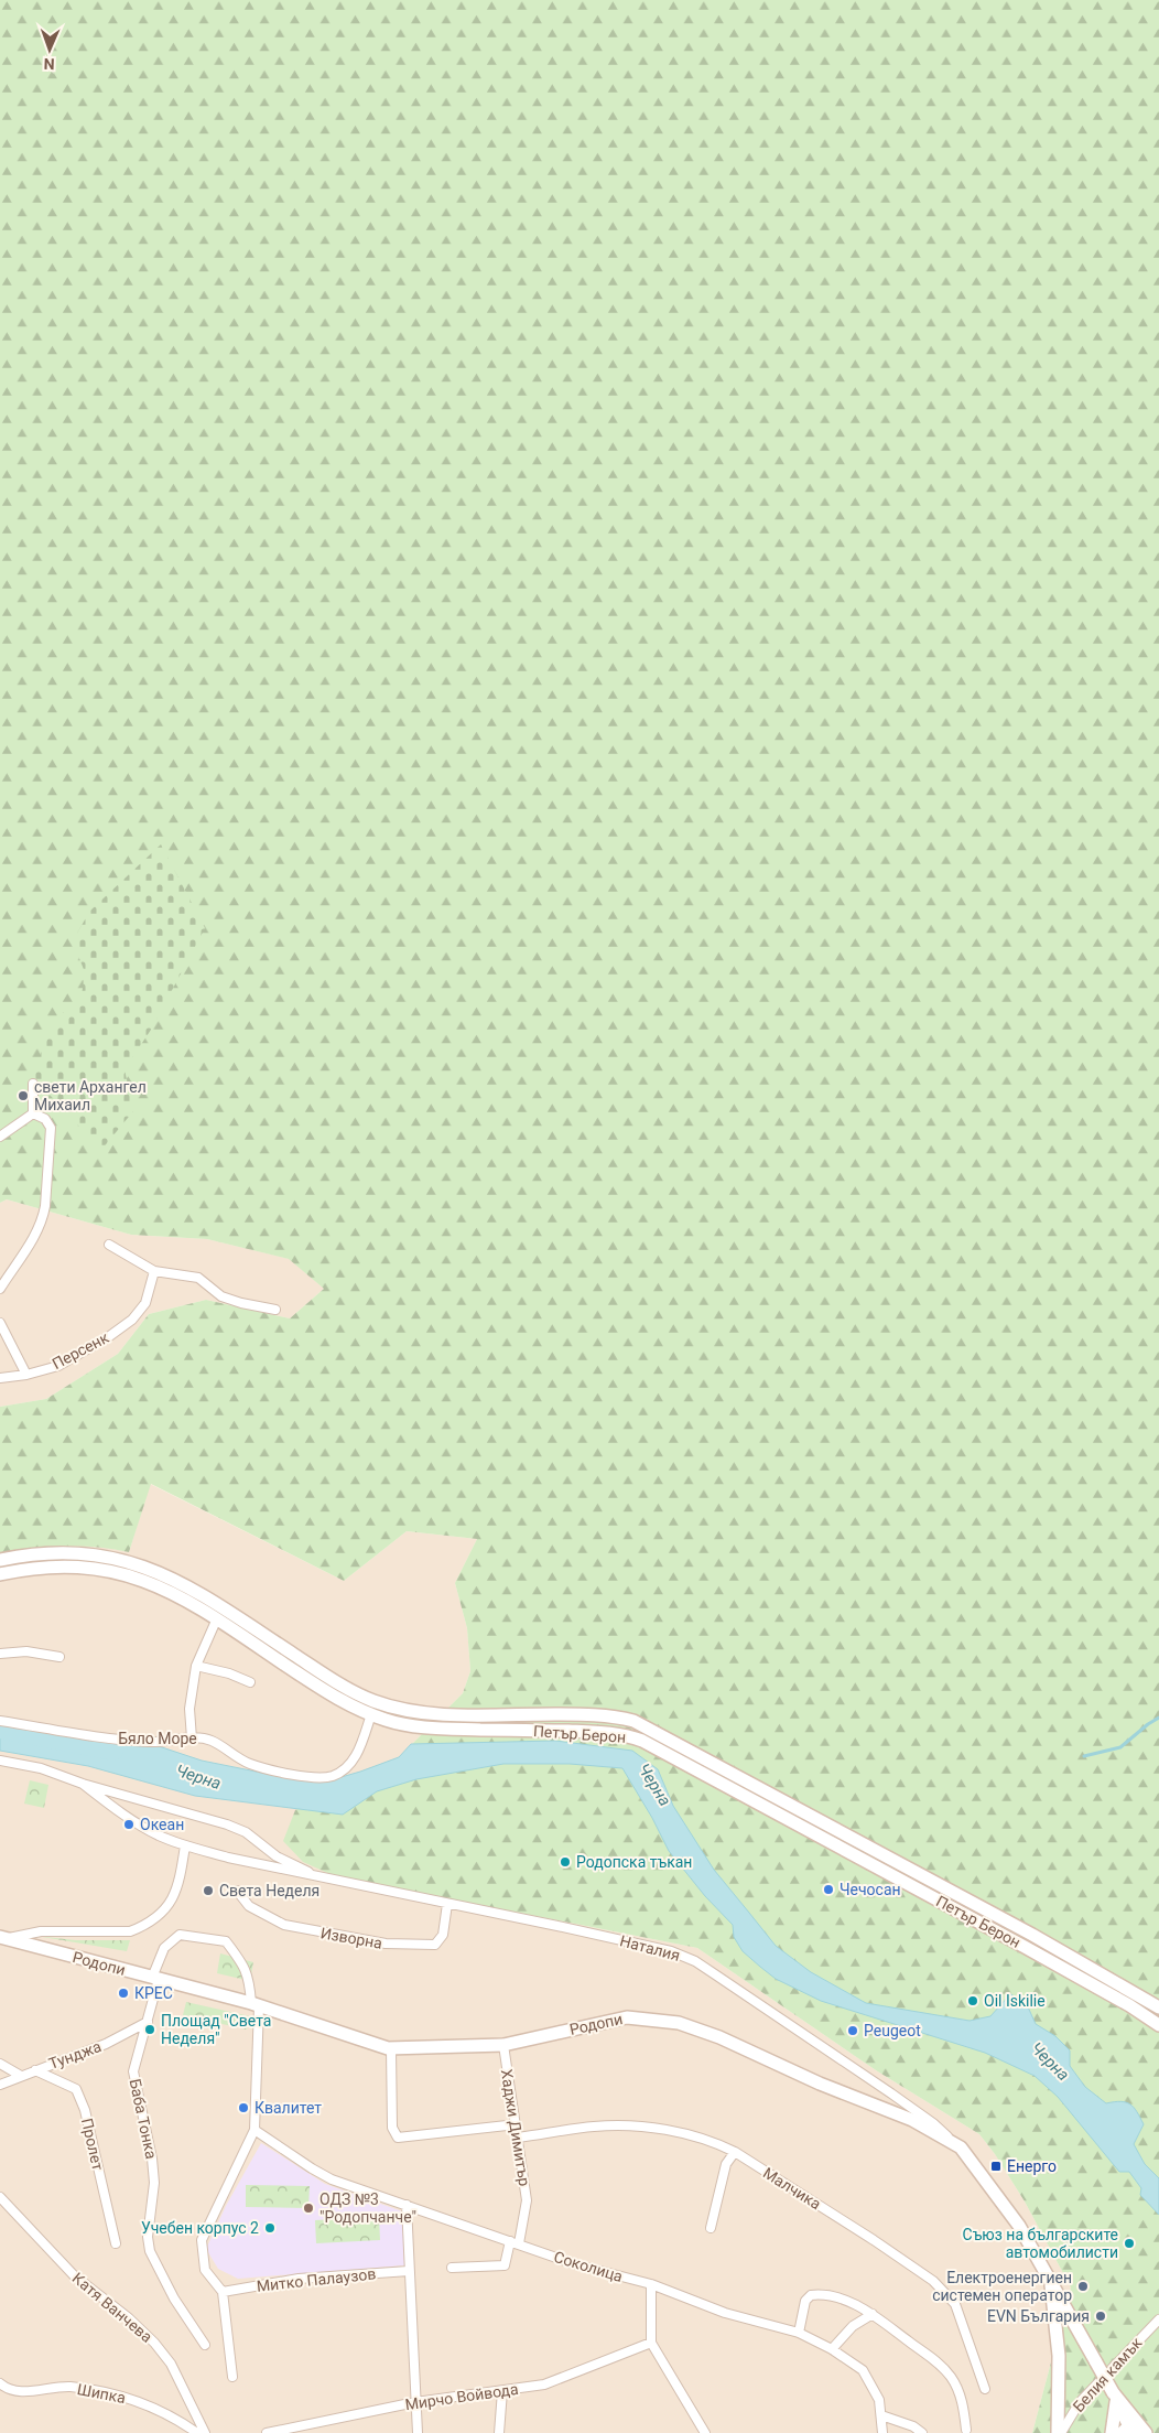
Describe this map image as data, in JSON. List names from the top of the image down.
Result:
{
  "streets": {
    "main road": ["Петър Берон", "Родопи"],
    "street": [
      "Персенк",
      "Бяло Море",
      "Изворна",
      "Наталия",
      "Тунджа",
      "Баба Тонка",
      "Хаджи Димитър",
      "Пролет",
      "Малчика",
      "Соколица",
      "Митко Палаузов",
      "Катя Ванчева",
      "Белия камък",
      "Шипка",
      "Мирчо Войвода"
    ]
  },
  "crossings": [
    ["Петър Берон", "Бяло Море"],
    ["Изворна", "Наталия"],
    ["Наталия", "Родопи"],
    ["Родопи", "Баба Тонка"],
    ["Родопи", "Хаджи Димитър"],
    ["Тунджа", "Баба Тонка"],
    ["Тунджа", "Пролет"],
    ["Баба Тонка", "Соколица"],
    ["Хаджи Димитър", "Малчика"],
    ["Хаджи Димитър", "Соколица"]
  ],
  "water": ["Черна"],
  "places": {
    "other": [
      "свети Архангел Михаил",
      "Океан",
      "Родопска тъкан",
      "Чечосан",
      "Света Неделя",
      "КРЕС",
      "Oil Iskilie",
      "Площад \"Света Неделя\"",
      "Peugeot",
      "Квалитет",
      "ОДЗ №3 \"Родопчанче\"",
      "Учебен корпус 2",
      "Съюз на българските автомобилисти",
      "Електроенергиен системен оператор",
      "EVN България"
    ],
    "transit": ["Енерго"]
  },
  "north": "bottom"
}
